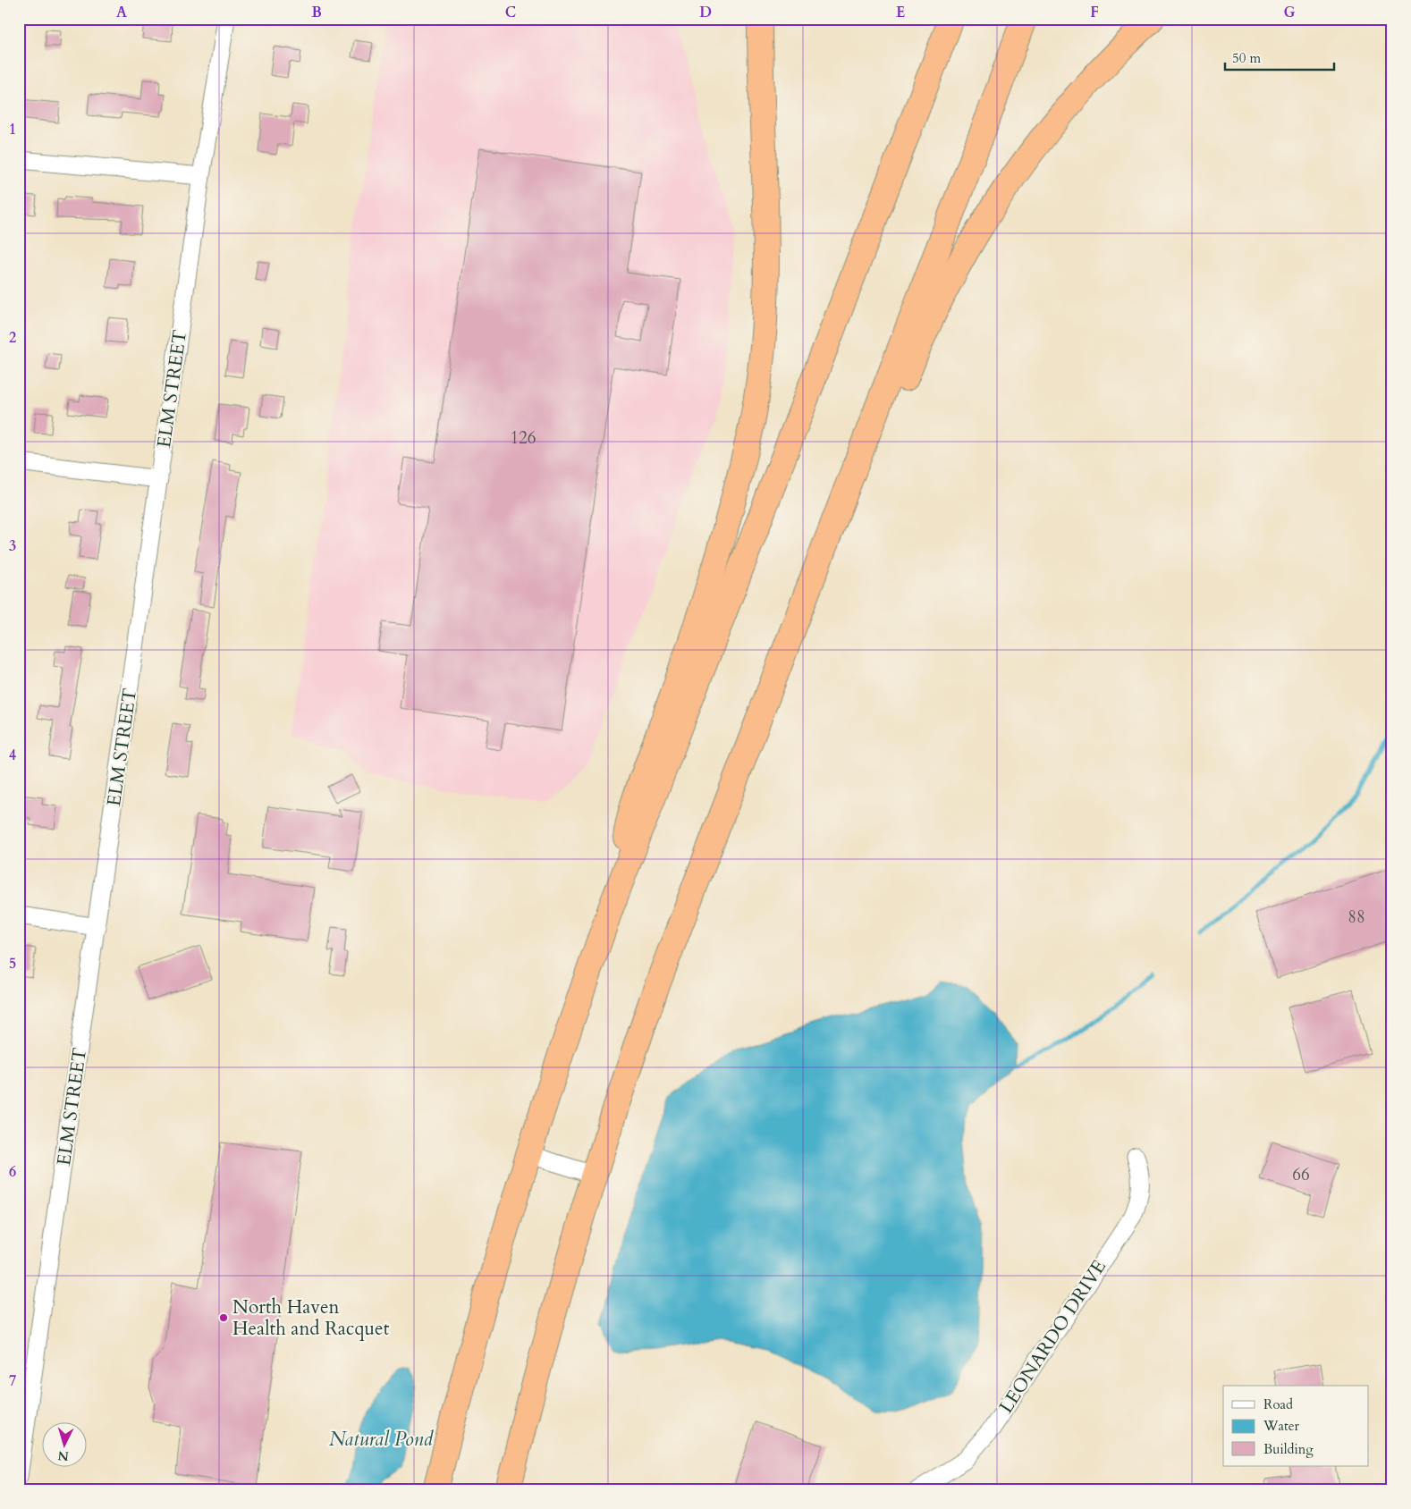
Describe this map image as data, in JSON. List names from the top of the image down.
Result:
{
  "streets": {
    "street": ["ELM STREET", "LEONARDO DRIVE"]
  },
  "water": ["Natural Pond"],
  "places": ["North Haven Health and Racquet"],
  "house_numbers": ["126", "88", "66"],
  "legend": ["Road", "Water", "Building"],
  "scale_bar": "50 m",
  "north": "bottom",
  "grid": {
    "columns": [
      "A",
      "B",
      "C",
      "D",
      "E",
      "F",
      "G"
    ],
    "rows": [
      "1",
      "2",
      "3",
      "4",
      "5",
      "6",
      "7"
    ]
  }
}
